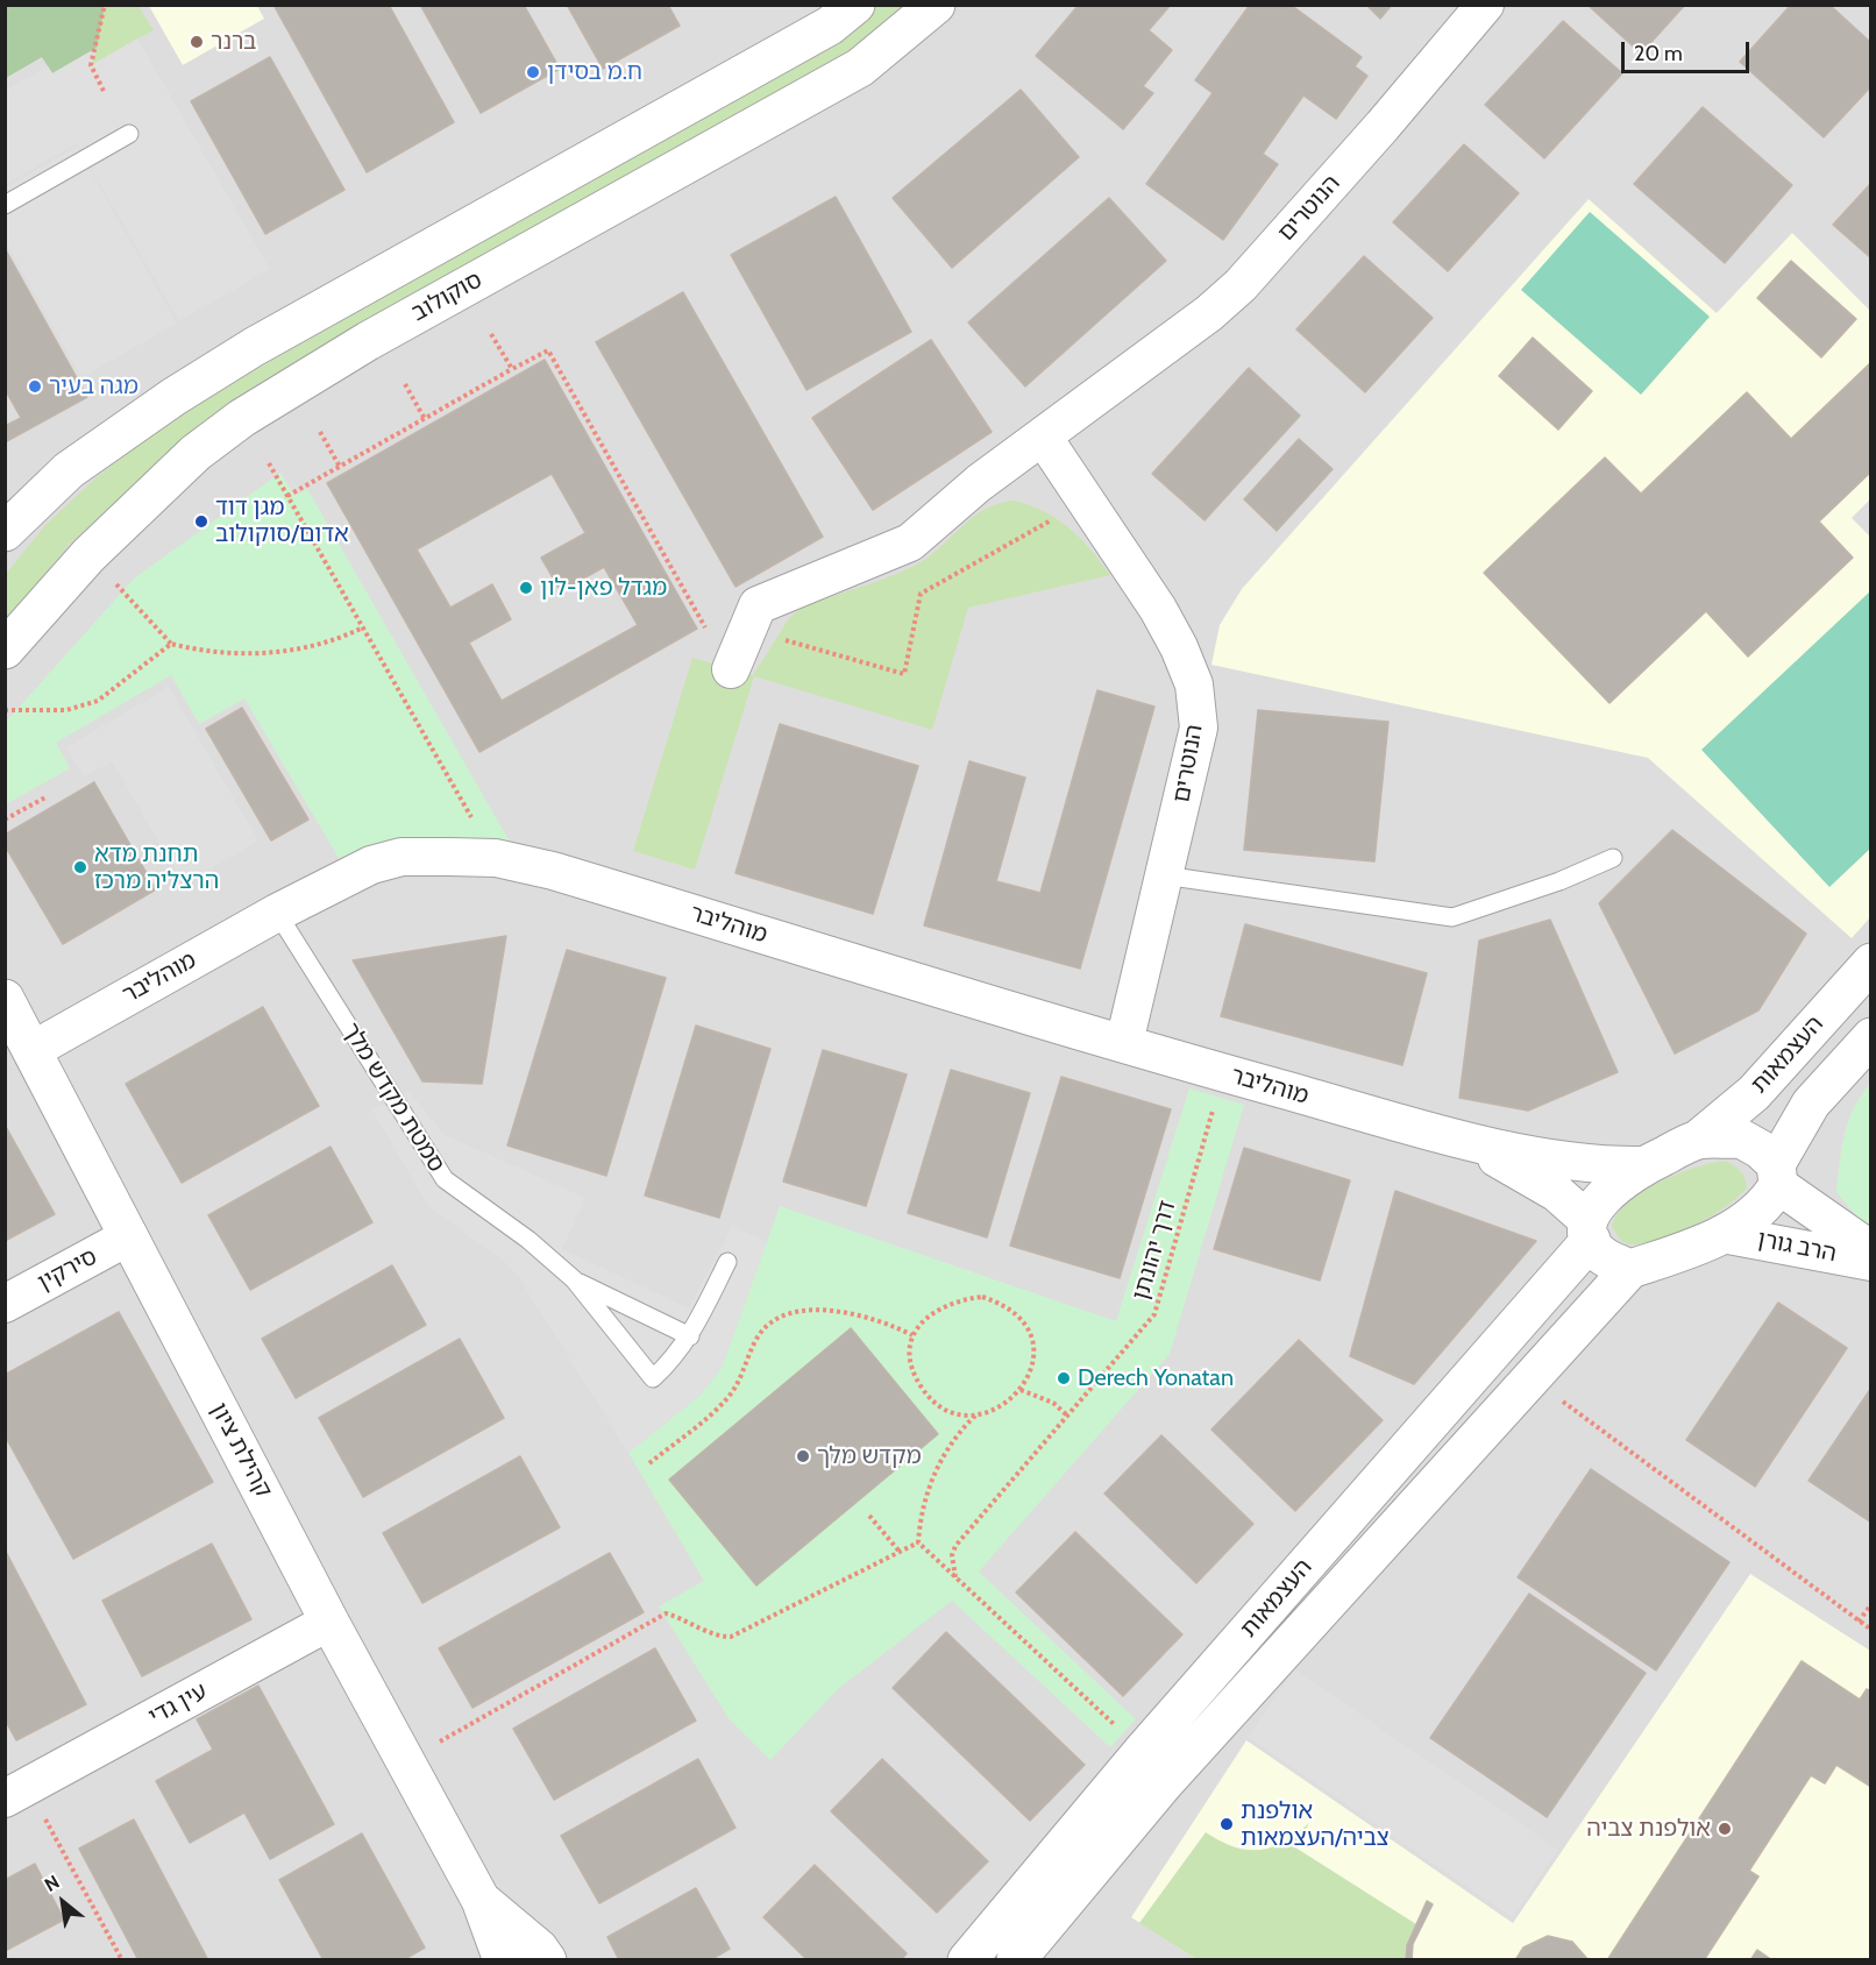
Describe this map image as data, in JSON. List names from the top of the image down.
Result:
{
  "streets": {
    "street": [
      "הנוטרים",
      "סוקולוב",
      "מוהליבר",
      "העצמאות",
      "הרב גורן",
      "סירקין",
      "קהילת ציון",
      "עין גדי"
    ],
    "lane": ["סמטת מקדש מלך"],
    "path": ["דרך יהונתן"]
  },
  "crossings": [
    ["הנוטרים", "מוהליבר"],
    ["מוהליבר", "העצמאות"],
    ["מוהליבר", "סמטת מקדש מלך"],
    ["מוהליבר", "דרך יהונתן"],
    ["מוהליבר", "קהילת ציון"],
    ["סירקין", "קהילת ציון"],
    ["קהילת ציון", "עין גדי"]
  ],
  "places": [
    "ברנר",
    "ח.מ בסידן",
    "מגה בעיר",
    "מגן דוד אדום/סוקולוב",
    "מגדל פאן-לון",
    "תחנת מדא הרצליה מרכז",
    "Derech Yonatan",
    "מקדש מלך",
    "אולפנת צביה/העצמאות",
    "אולפנת צביה"
  ],
  "scale_bar": "20 m",
  "north": "top left"
}
